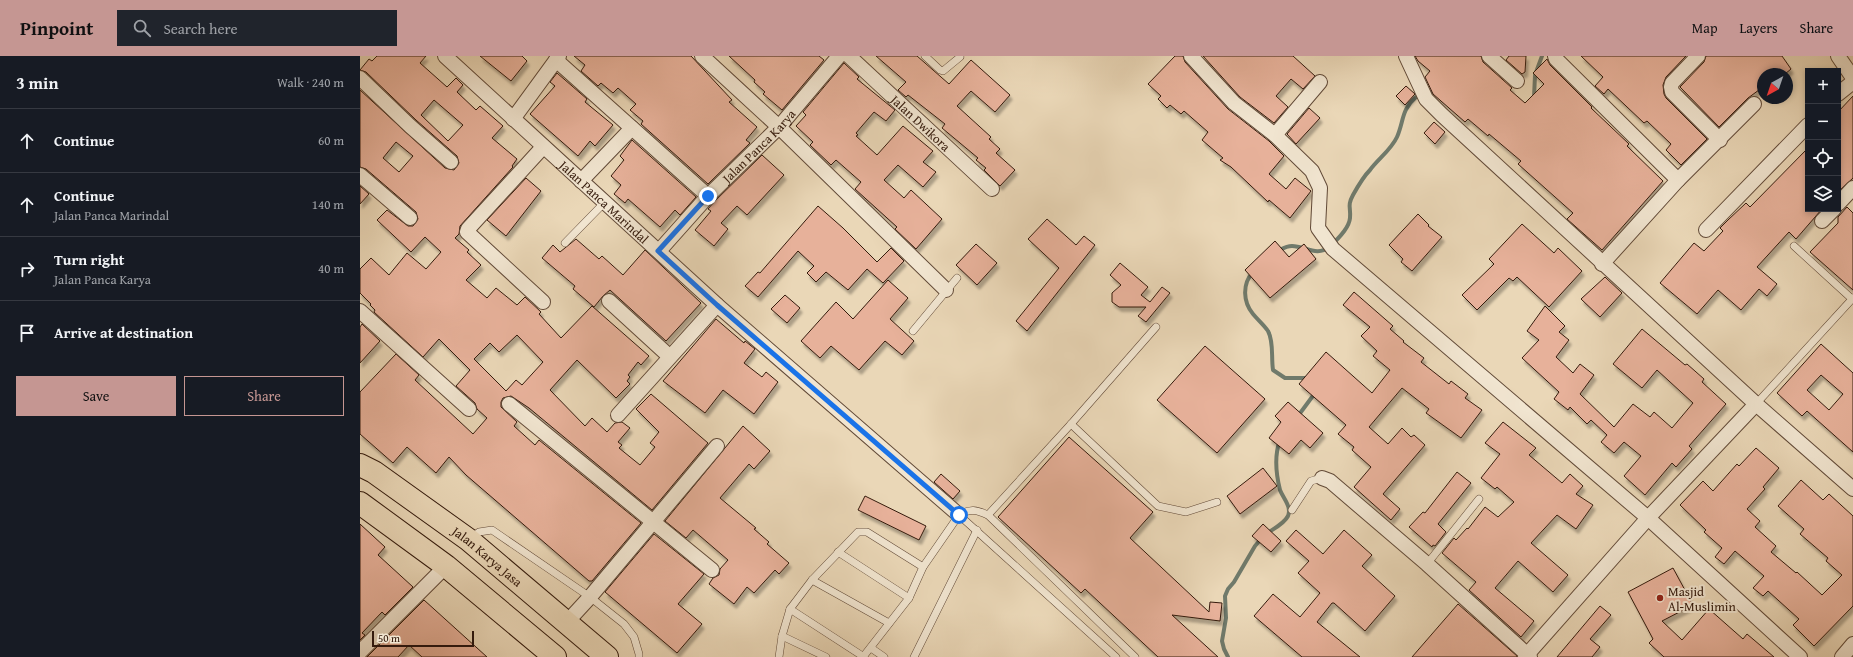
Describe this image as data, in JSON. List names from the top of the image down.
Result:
{
  "streets": {
    "highway": ["Jalan Karya Jasa"],
    "street": ["Jalan Dwikora", "Jalan Panca Karya", "Jalan Panca Marindal"]
  },
  "crossings": [
    ["Jalan Panca Karya", "Jalan Panca Marindal"]
  ],
  "places": ["Masjid Al-Muslimin"],
  "scale_bar": "50 m",
  "north": "bottom left",
  "page": {
    "header": "Pinpoint",
    "search": "Search here",
    "nav": ["Map", "Layers", "Share"],
    "heading": ["3 min", "Walk · 240 m"],
    "map_buttons": ["+", "−"],
    "list": [
      ["Continue", "60 m"],
      ["Continue", "Jalan Panca Marindal", "140 m"],
      ["Turn right", "Jalan Panca Karya", "40 m"],
      "Arrive at destination"
    ],
    "buttons": ["Save", "Share"],
    "scale": "50 m"
  }
}
